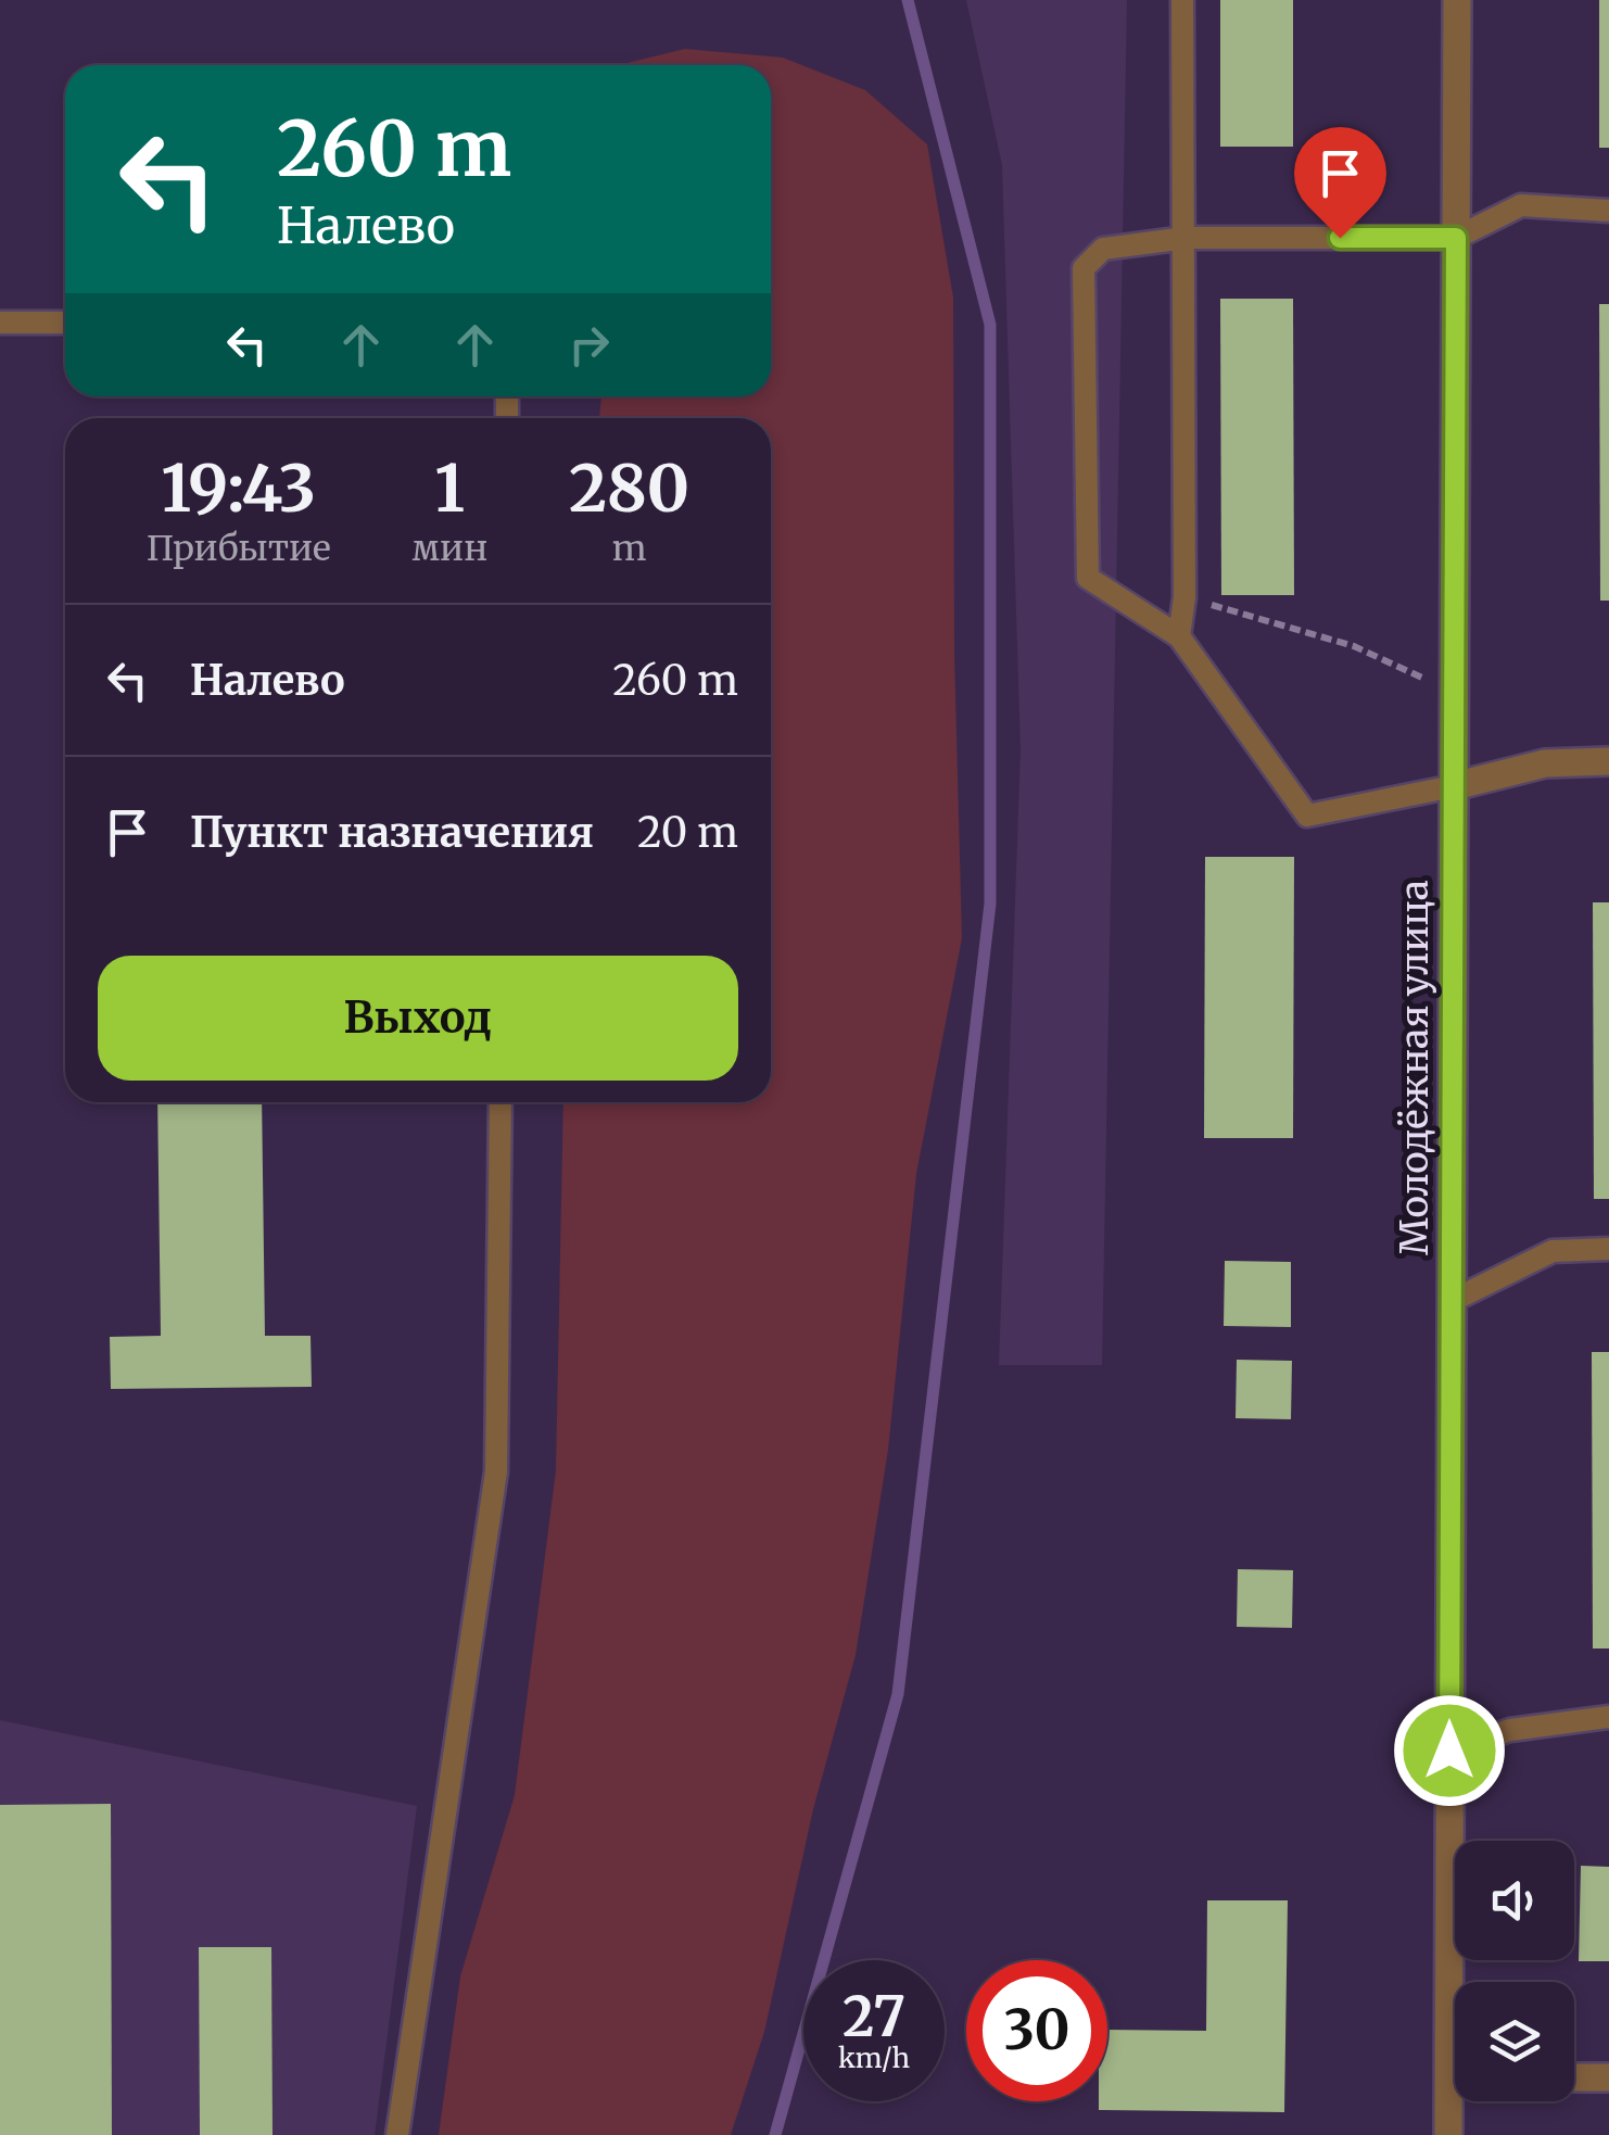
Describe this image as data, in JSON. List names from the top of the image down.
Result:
{
  "streets": {
    "street": ["Молодёжная улица"]
  },
  "page": {
    "turn": ["260 m", "Налево"],
    "eta": [
      "19:43",
      "Прибытие",
      "1",
      "мин",
      "280",
      "m"
    ],
    "list": [
      {
        "name": "Налево",
        "value": "260 m"
      },
      {
        "name": "Пункт назначения",
        "value": "20 m"
      }
    ],
    "buttons": "Выход",
    "speed": "27 km/h",
    "limit": "30"
  }
}
